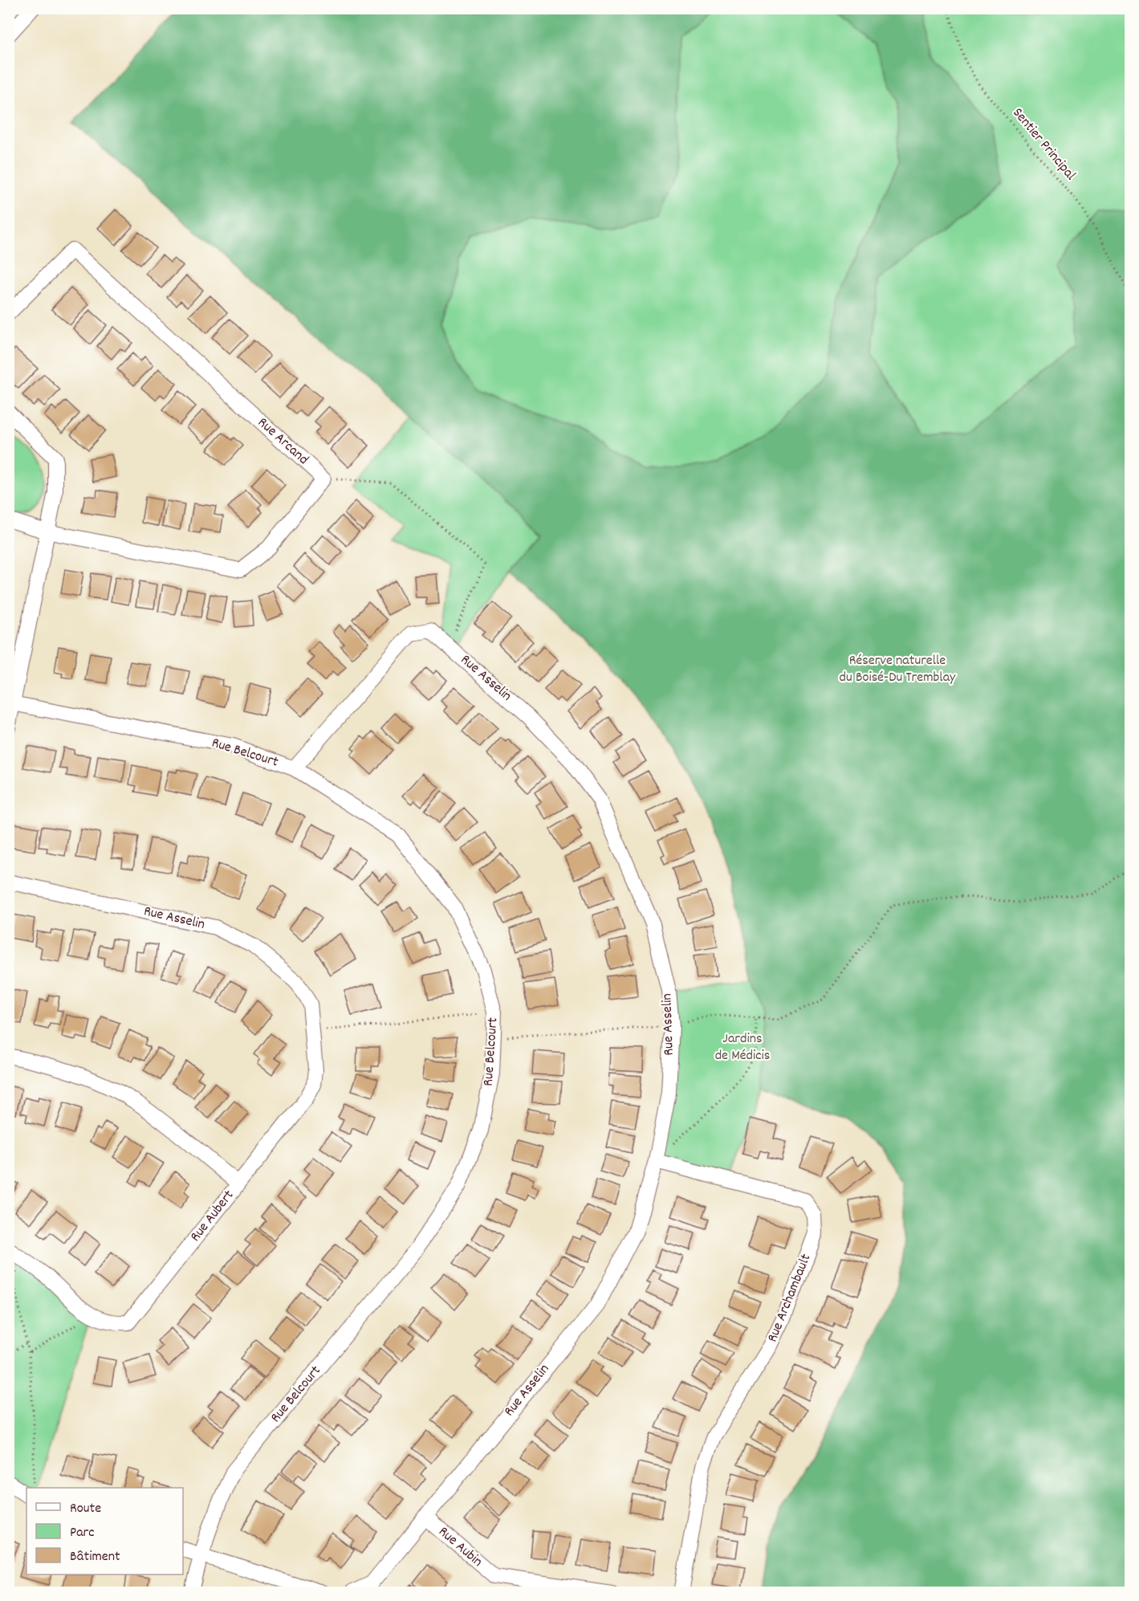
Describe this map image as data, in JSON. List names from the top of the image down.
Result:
{
  "streets": {
    "street": [
      "Rue Arcand",
      "Rue Asselin",
      "Rue Belcourt",
      "Rue Aubert",
      "Rue Archambault",
      "Rue Aubin"
    ],
    "path": ["Sentier Principal"]
  },
  "crossings": [
    ["Rue Asselin", "Rue Belcourt"],
    ["Rue Asselin", "Rue Aubert"],
    ["Rue Asselin", "Rue Archambault"],
    ["Rue Asselin", "Rue Aubin"]
  ],
  "parks": ["Réserve naturelle du Boisé-Du Tremblay", "Jardins de Médicis"],
  "legend": ["Route", "Parc", "Bâtiment"]
}
